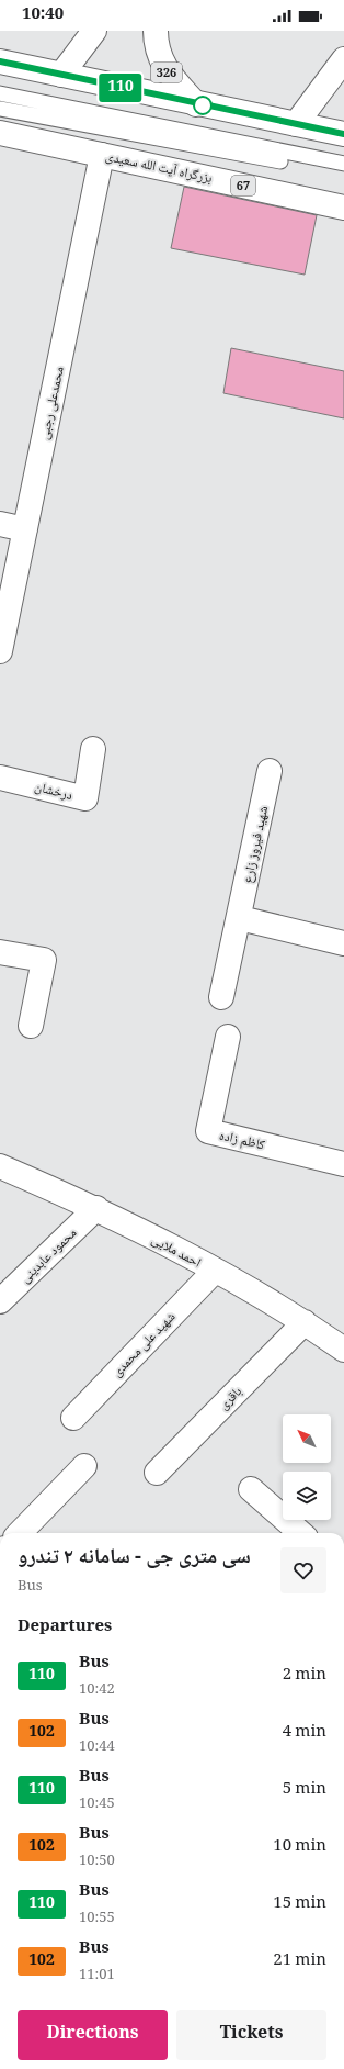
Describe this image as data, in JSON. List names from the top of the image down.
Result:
{
  "streets": {
    "main road": [
      "326",
      "بزرگراه آیت الله سعیدی",
      "67",
      "محمدعلی رجبی",
      "درخشان",
      "شهید فیروز زارع",
      "کاظم زاده",
      "احمد ملایی",
      "محمود عابدینی",
      "شهید علی محمدی",
      "باقری"
    ]
  },
  "crossings": [
    ["بزرگراه آیت الله سعیدی", "محمدعلی رجبی"],
    ["احمد ملایی", "محمود عابدینی"],
    ["احمد ملایی", "شهید علی محمدی"],
    ["احمد ملایی", "باقری"]
  ],
  "lines": ["bus line 110"],
  "north": "top left",
  "page": {
    "status": "10:40",
    "on_map": "110",
    "heading": [
      ["سی متری جی - سامانه ۲ تندرو", "Bus"],
      "Departures"
    ],
    "list": [
      {
        "mark": "110",
        "name": "Bus",
        "note": "10:42",
        "value": "2 min"
      },
      {
        "mark": "102",
        "name": "Bus",
        "note": "10:44",
        "value": "4 min"
      },
      {
        "mark": "110",
        "name": "Bus",
        "note": "10:45",
        "value": "5 min"
      },
      {
        "mark": "102",
        "name": "Bus",
        "note": "10:50",
        "value": "10 min"
      },
      {
        "mark": "110",
        "name": "Bus",
        "note": "10:55",
        "value": "15 min"
      },
      {
        "mark": "102",
        "name": "Bus",
        "note": "11:01",
        "value": "21 min"
      }
    ],
    "buttons": ["Directions", "Tickets"]
  }
}
